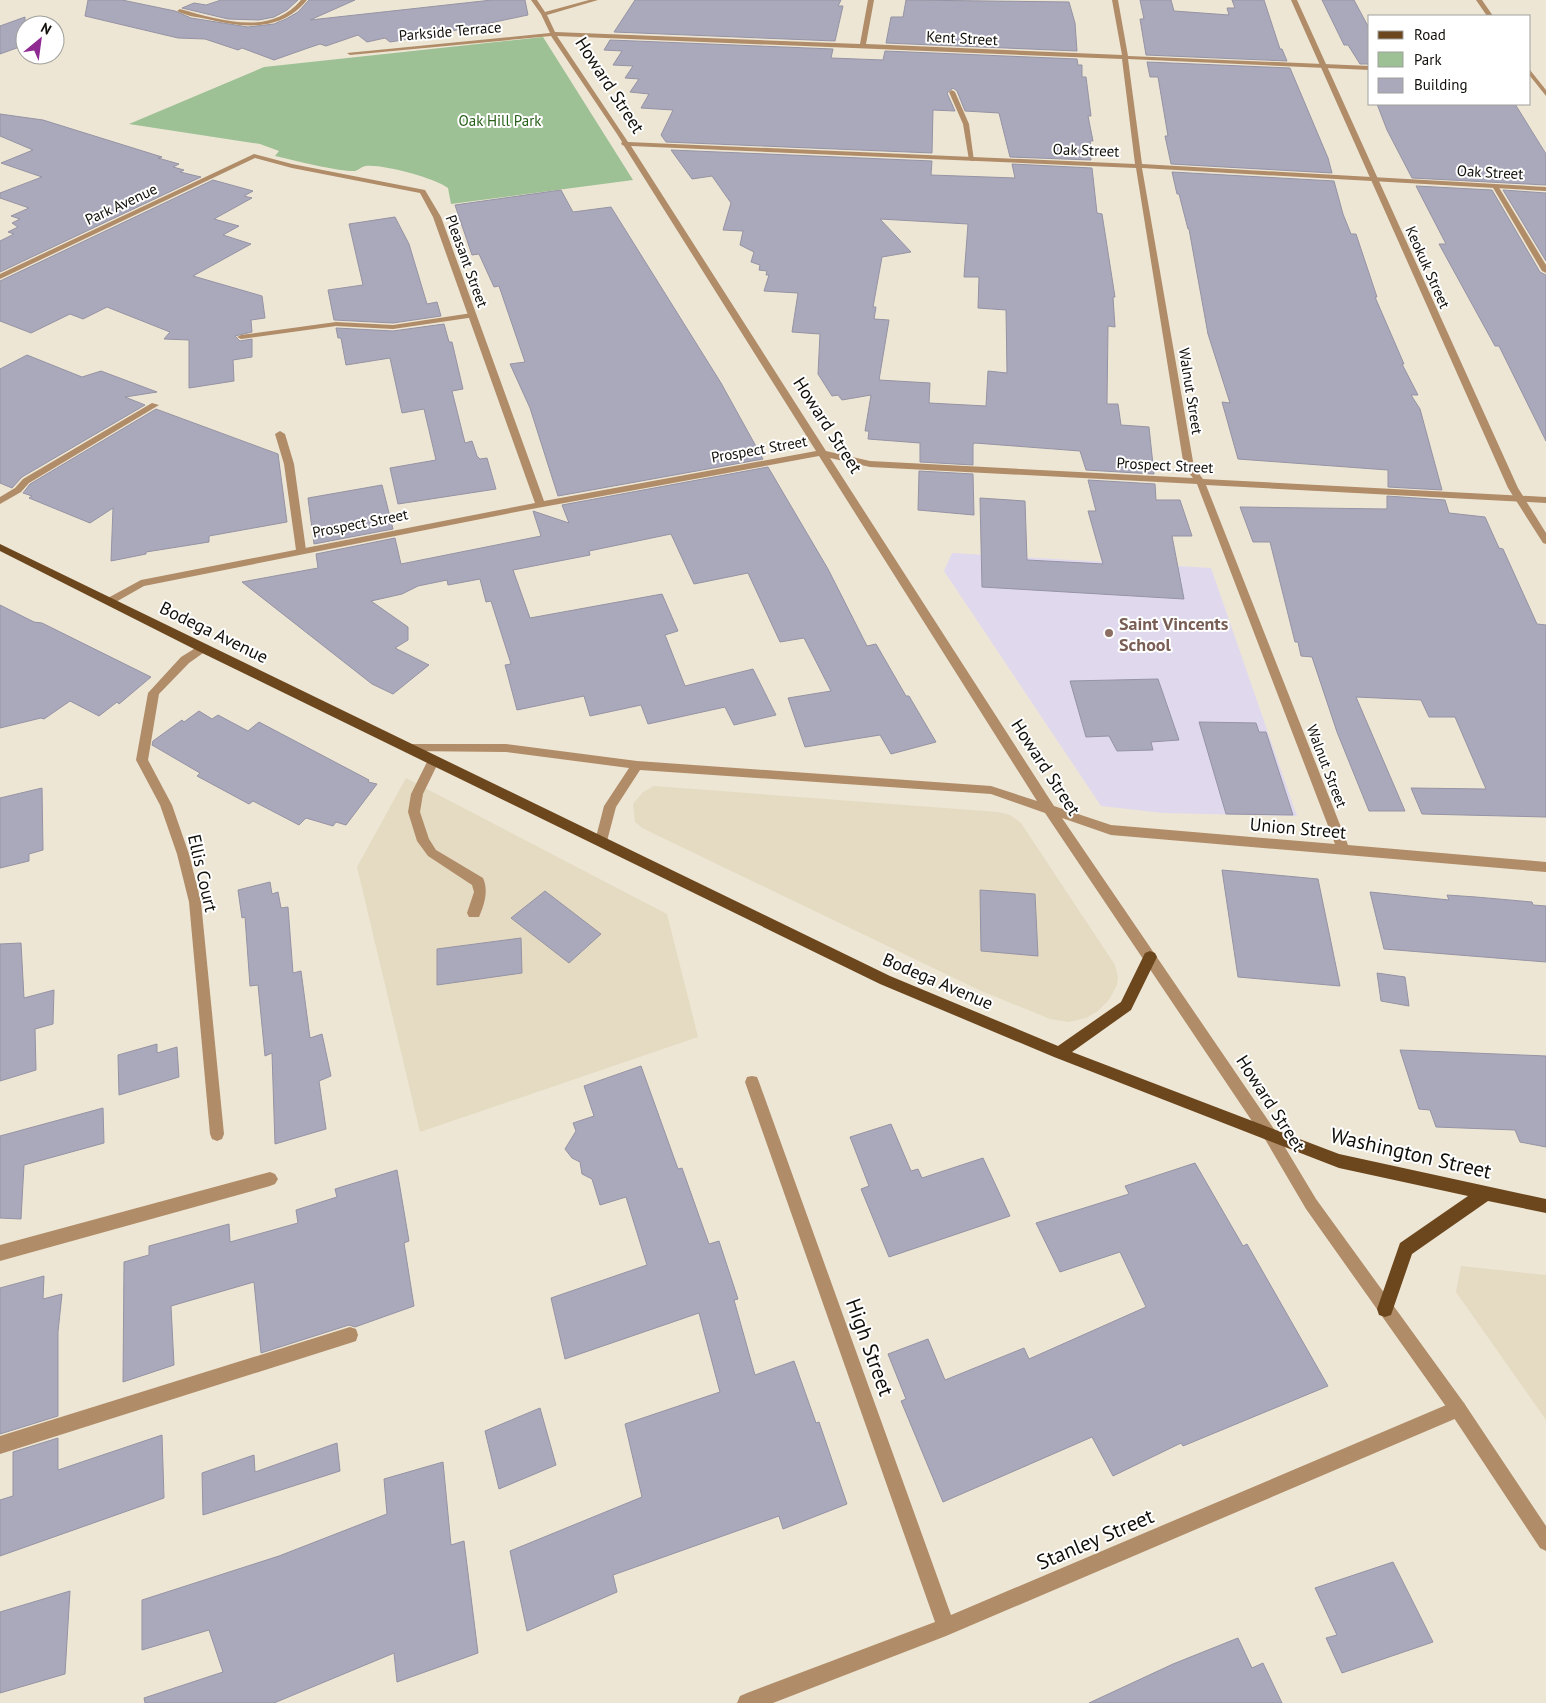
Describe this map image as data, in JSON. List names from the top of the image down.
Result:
{
  "streets": {
    "main road": ["Bodega Avenue", "Washington Street"],
    "street": [
      "Parkside Terrace",
      "Kent Street",
      "Howard Street",
      "Oak Street",
      "Park Avenue",
      "Pleasant Street",
      "Keokuk Street",
      "Walnut Street",
      "Prospect Street",
      "Union Street",
      "Ellis Court",
      "High Street",
      "Stanley Street"
    ]
  },
  "crossings": [
    ["Parkside Terrace", "Kent Street"],
    ["Parkside Terrace", "Howard Street"],
    ["Kent Street", "Howard Street"],
    ["Kent Street", "Keokuk Street"],
    ["Kent Street", "Walnut Street"],
    ["Howard Street", "Oak Street"],
    ["Howard Street", "Prospect Street"],
    ["Howard Street", "Bodega Avenue"],
    ["Howard Street", "Union Street"],
    ["Howard Street", "Washington Street"],
    ["Howard Street", "Stanley Street"],
    ["Oak Street", "Keokuk Street"],
    ["Oak Street", "Walnut Street"],
    ["Park Avenue", "Pleasant Street"],
    ["Pleasant Street", "Prospect Street"],
    ["Keokuk Street", "Prospect Street"],
    ["Walnut Street", "Prospect Street"],
    ["Walnut Street", "Union Street"],
    ["Prospect Street", "Bodega Avenue"],
    ["Bodega Avenue", "Union Street"],
    ["Bodega Avenue", "Ellis Court"],
    ["Bodega Avenue", "Washington Street"],
    ["High Street", "Stanley Street"]
  ],
  "parks": ["Oak Hill Park"],
  "places": ["Saint Vincents School"],
  "legend": ["Road", "Park", "Building"],
  "north": "top right"
}
